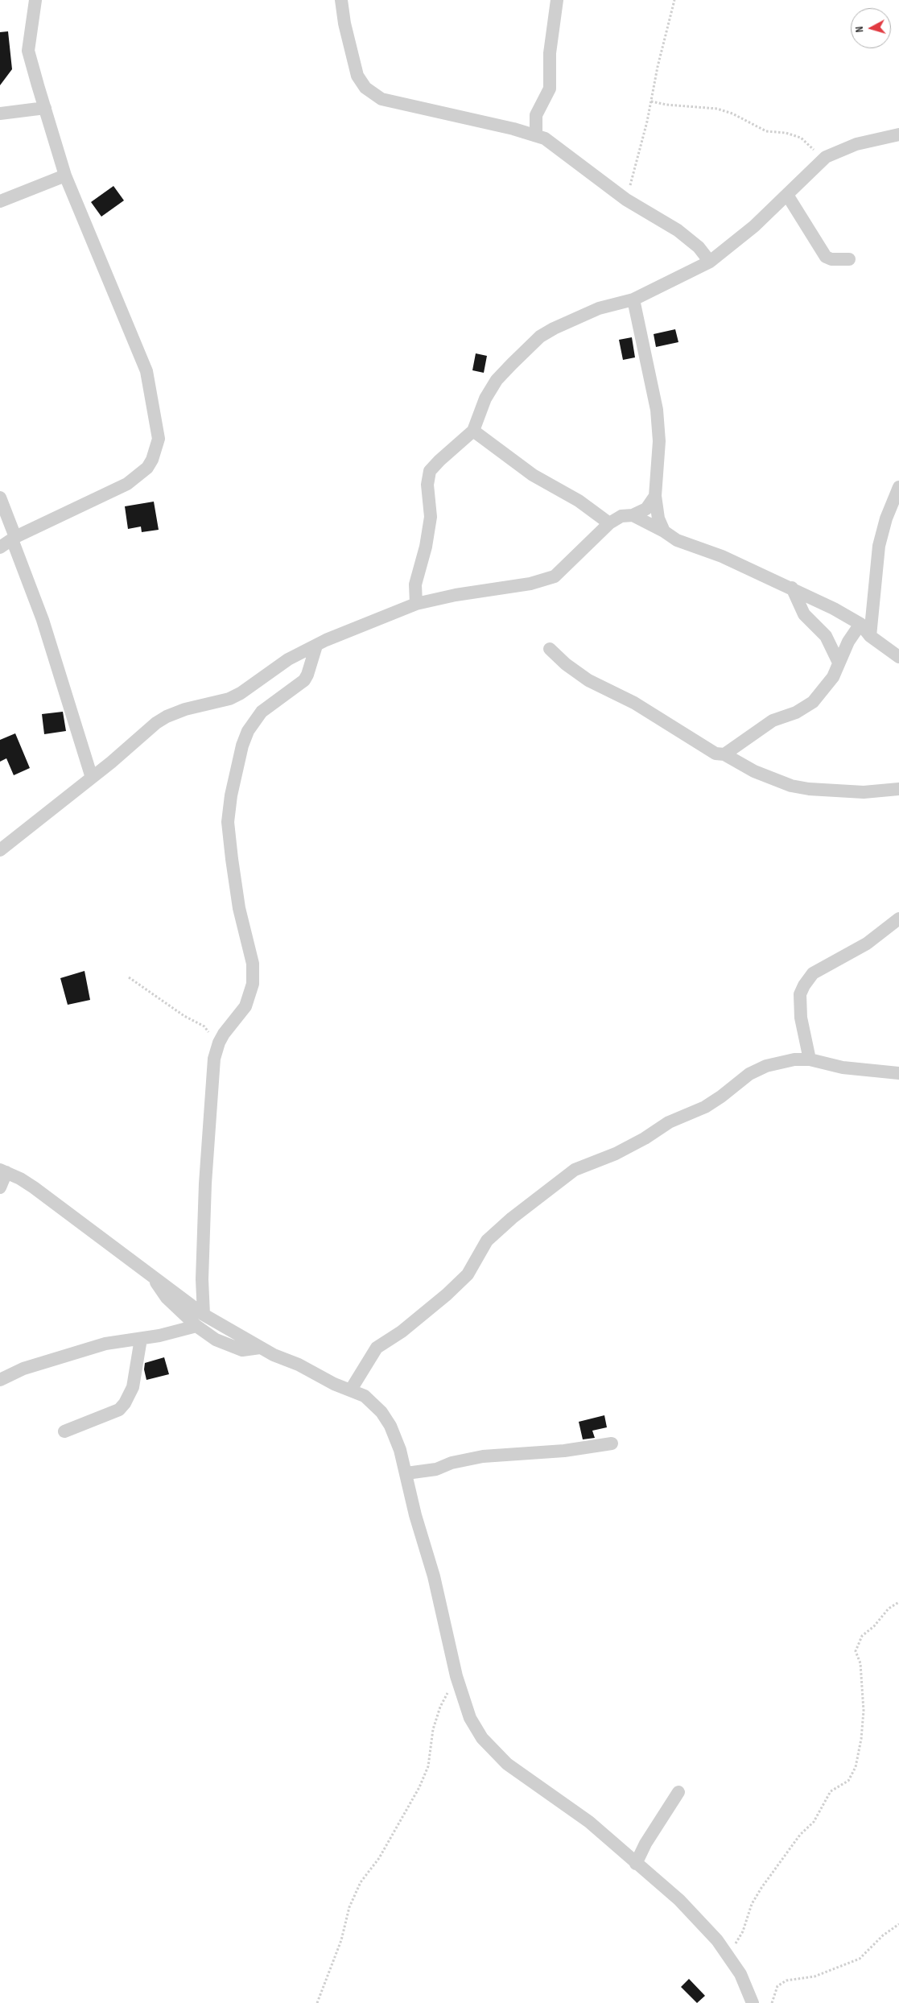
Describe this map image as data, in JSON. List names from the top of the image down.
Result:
{
  "north": "left"
}
